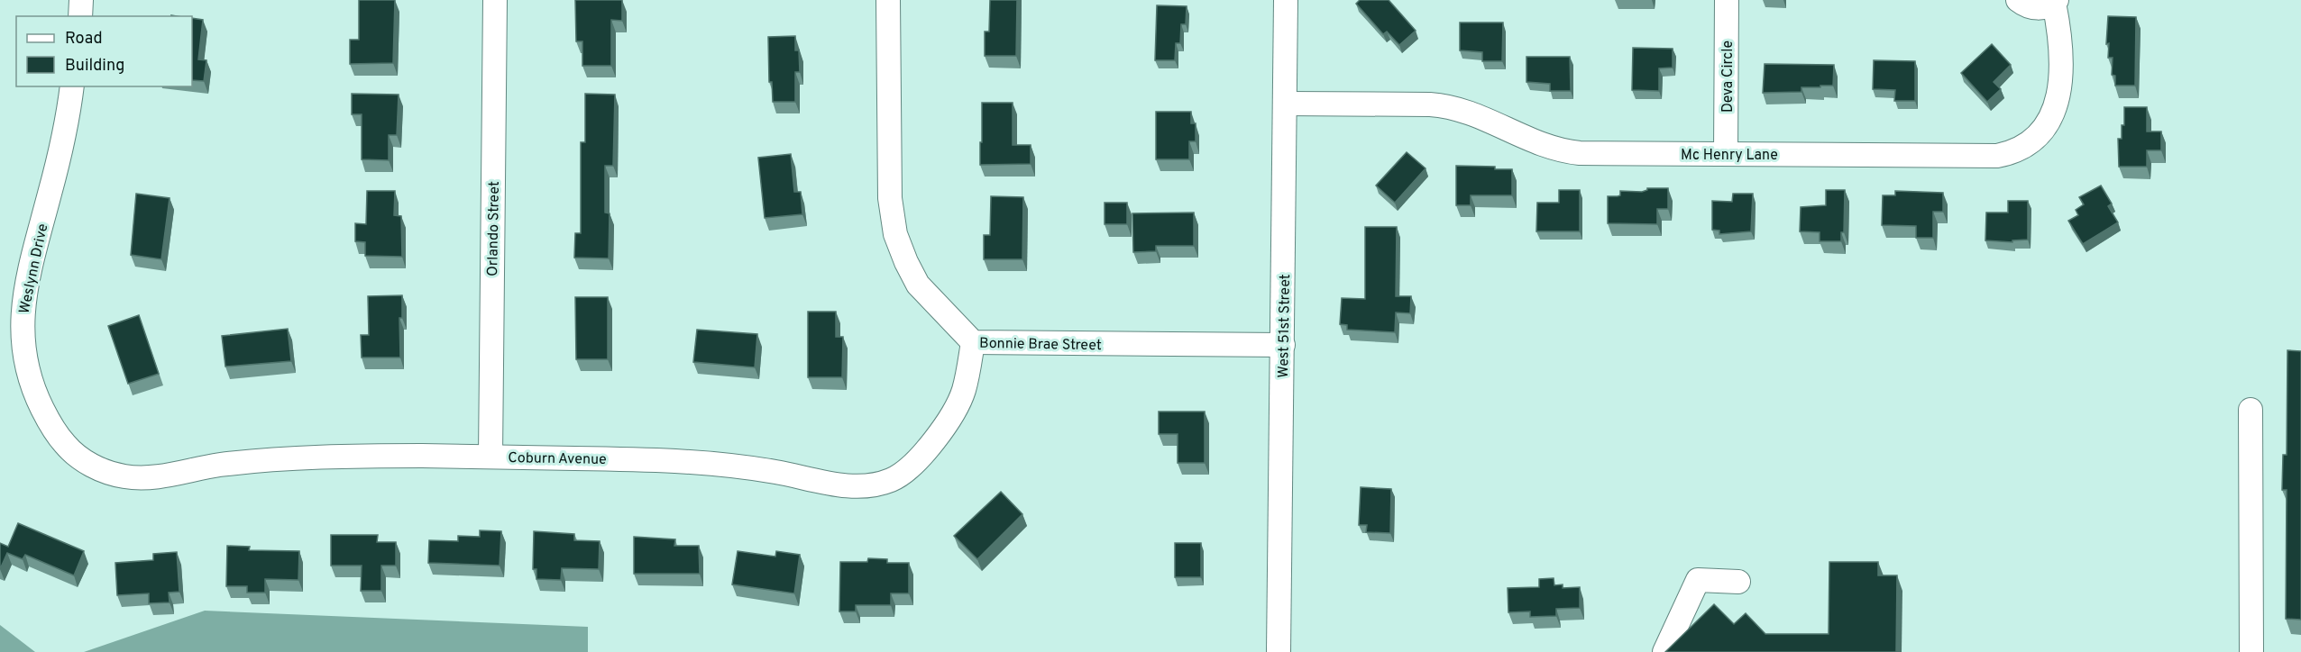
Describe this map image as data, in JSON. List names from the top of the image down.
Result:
{
  "streets": {
    "street": [
      "Deva Circle",
      "Mc Henry Lane",
      "Orlando Street",
      "Weslynn Drive",
      "West 51st Street",
      "Bonnie Brae Street",
      "Coburn Avenue"
    ]
  },
  "crossings": [
    ["Deva Circle", "Mc Henry Lane"],
    ["Mc Henry Lane", "West 51st Street"],
    ["Orlando Street", "Coburn Avenue"],
    ["Weslynn Drive", "Coburn Avenue"],
    ["West 51st Street", "Bonnie Brae Street"],
    ["Bonnie Brae Street", "Coburn Avenue"]
  ],
  "legend": ["Road", "Building"]
}
